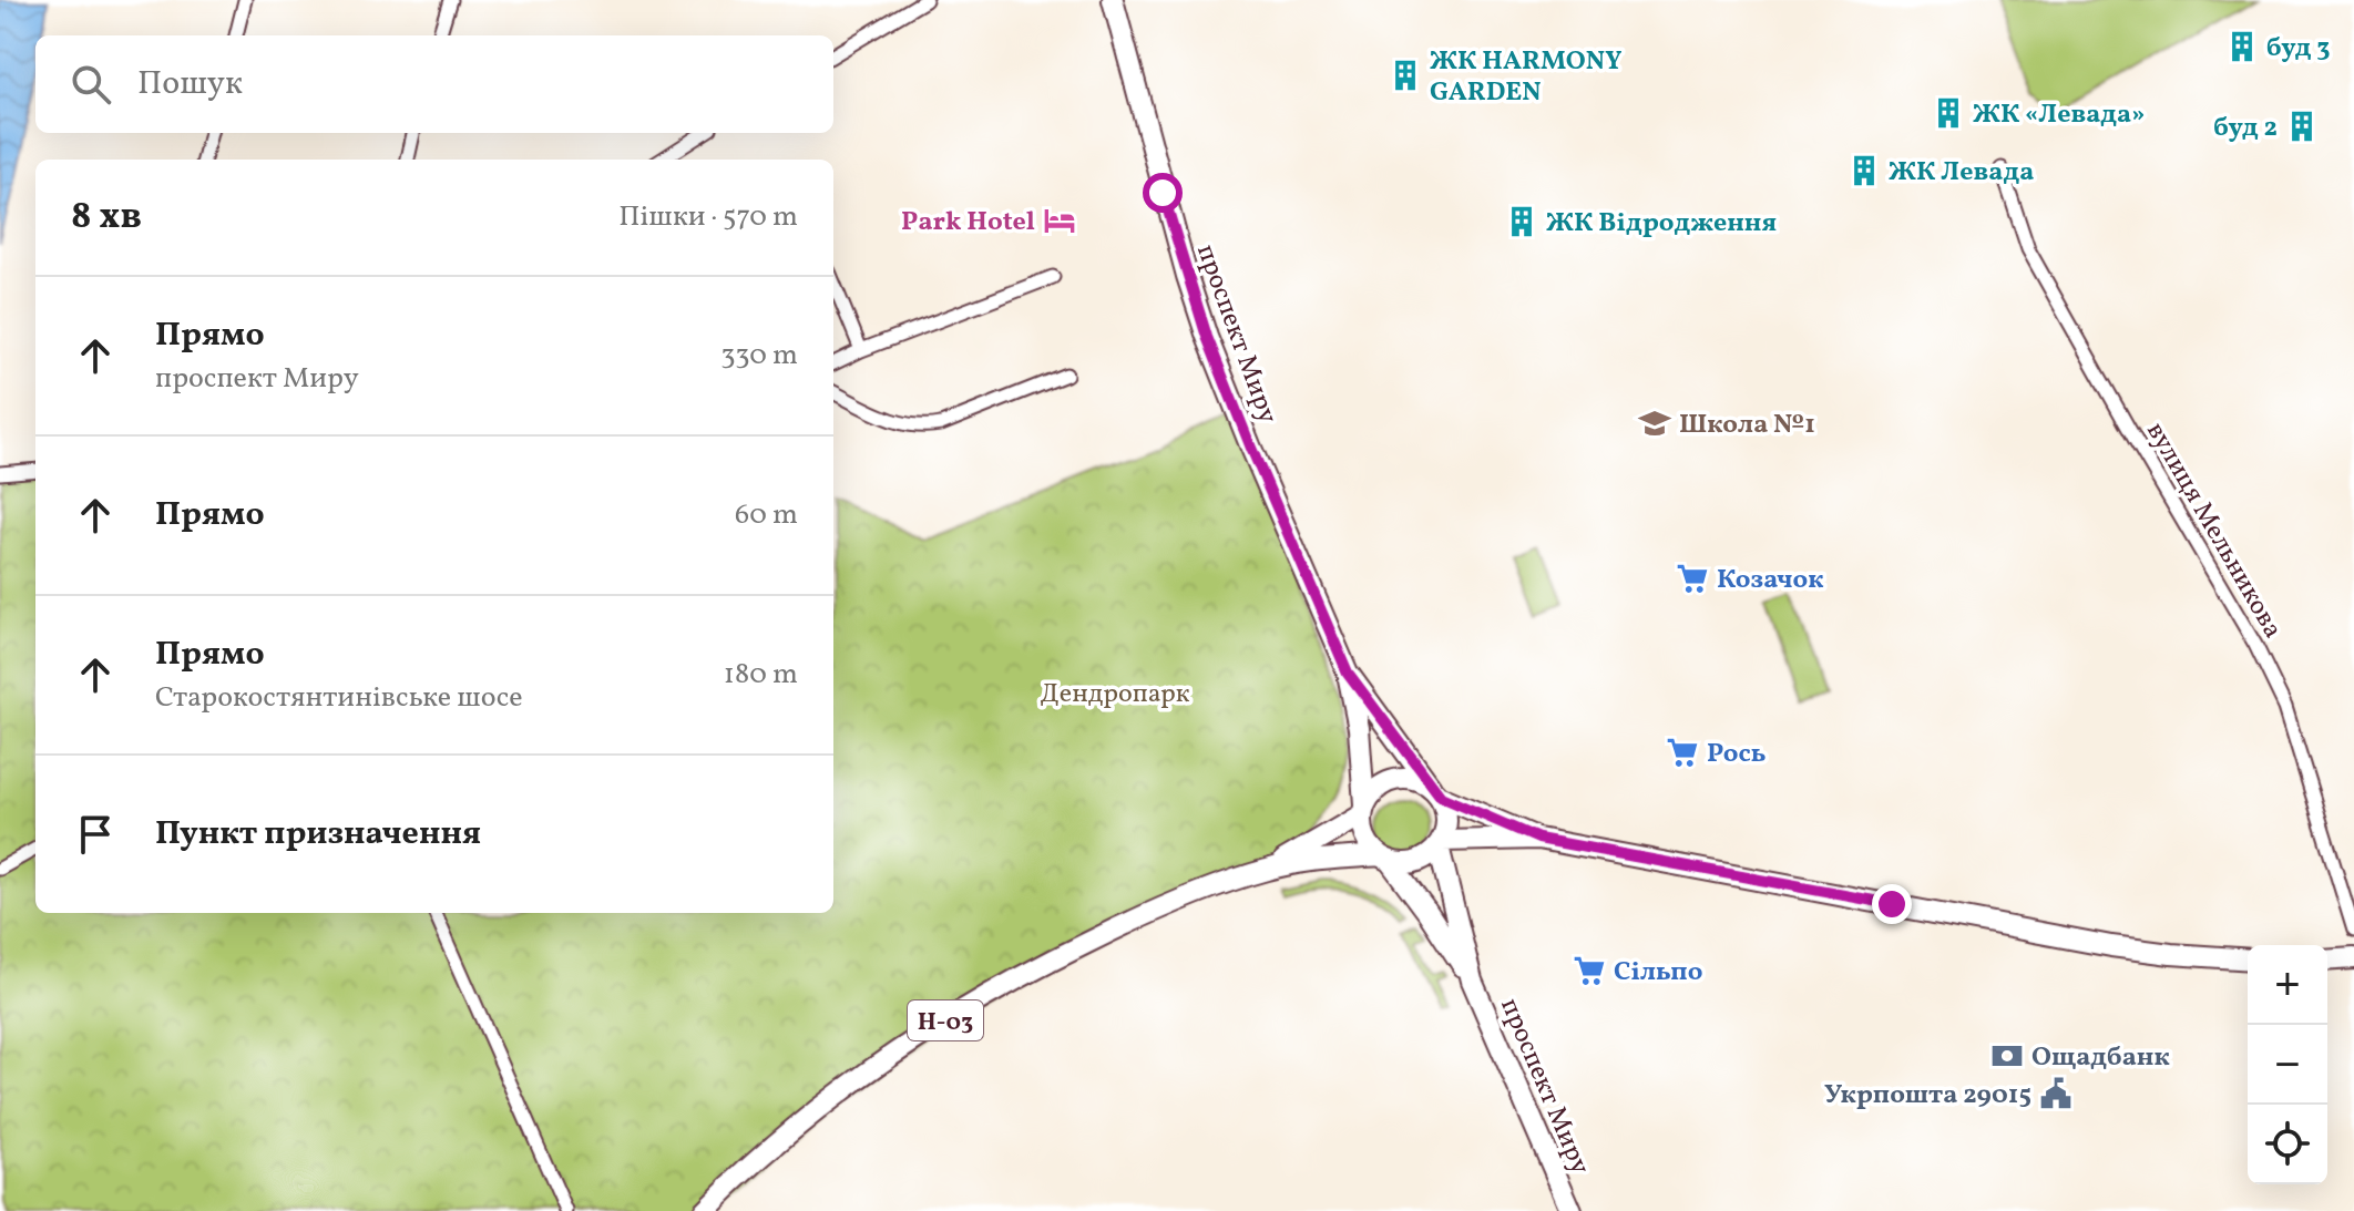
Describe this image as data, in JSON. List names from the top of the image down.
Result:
{
  "streets": {
    "main road": ["проспект Миру", "Н-03"],
    "street": ["вулиця Мельникова"]
  },
  "crossings": [
    ["проспект Миру", "Н-03"]
  ],
  "parks": ["Дендропарк"],
  "places": {
    "building": [
      "буд 3",
      "ЖК HARMONY GARDEN",
      "ЖК «Левада»",
      "буд 2",
      "ЖК Левада",
      "ЖК Відродження"
    ],
    "hotel": ["Park Hotel"],
    "school or university": ["Школа №1"],
    "supermarket": ["Козачок", "Рось", "Сільпо"],
    "bank": ["Ощадбанк"],
    "public building": ["Укрпошта 29015"]
  },
  "page": {
    "search": "Пошук",
    "heading": ["8 хв", "Пішки · 570 m"],
    "list": [
      ["Прямо", "проспект Миру", "330 m"],
      ["Прямо", "60 m"],
      ["Прямо", "Старокостянтинівське шосе", "180 m"],
      "Пункт призначення"
    ],
    "map_buttons": ["+", "−"]
  }
}
